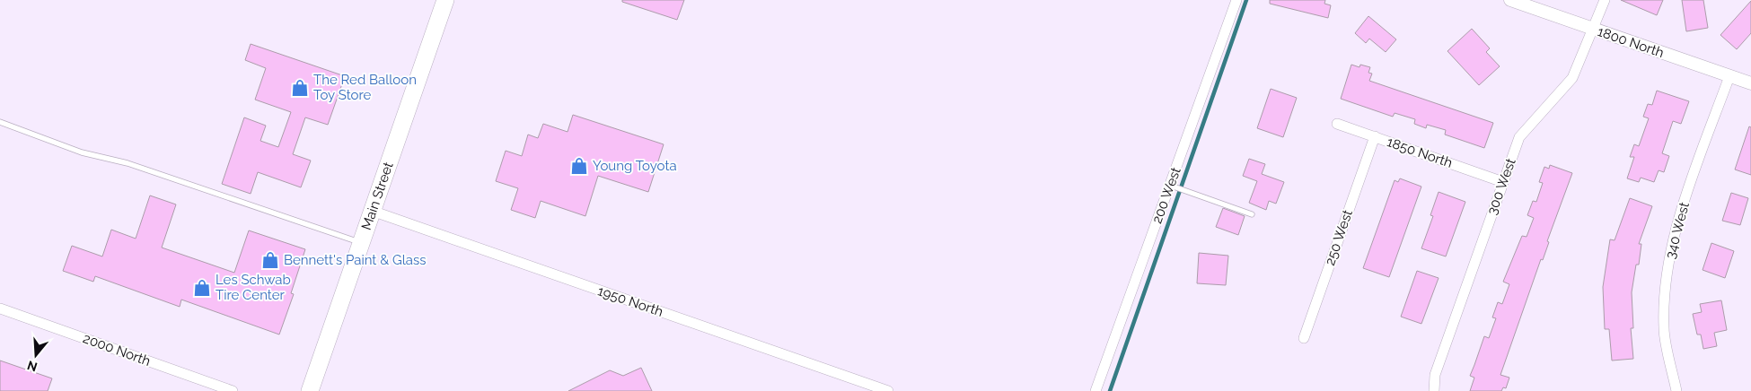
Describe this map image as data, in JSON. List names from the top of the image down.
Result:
{
  "streets": {
    "main road": ["Main Street"],
    "street": [
      "1800 North",
      "1850 North",
      "300 West",
      "200 West",
      "340 West",
      "250 West",
      "1950 North",
      "2000 North"
    ]
  },
  "crossings": [
    ["1800 North", "300 West"],
    ["1800 North", "340 West"],
    ["1850 North", "300 West"],
    ["1850 North", "250 West"],
    ["Main Street", "1950 North"]
  ],
  "places": {
    "shop": [
      "The Red Balloon Toy Store",
      "Young Toyota",
      "Bennett's Paint & Glass",
      "Les Schwab Tire Center"
    ]
  },
  "north": "bottom"
}
